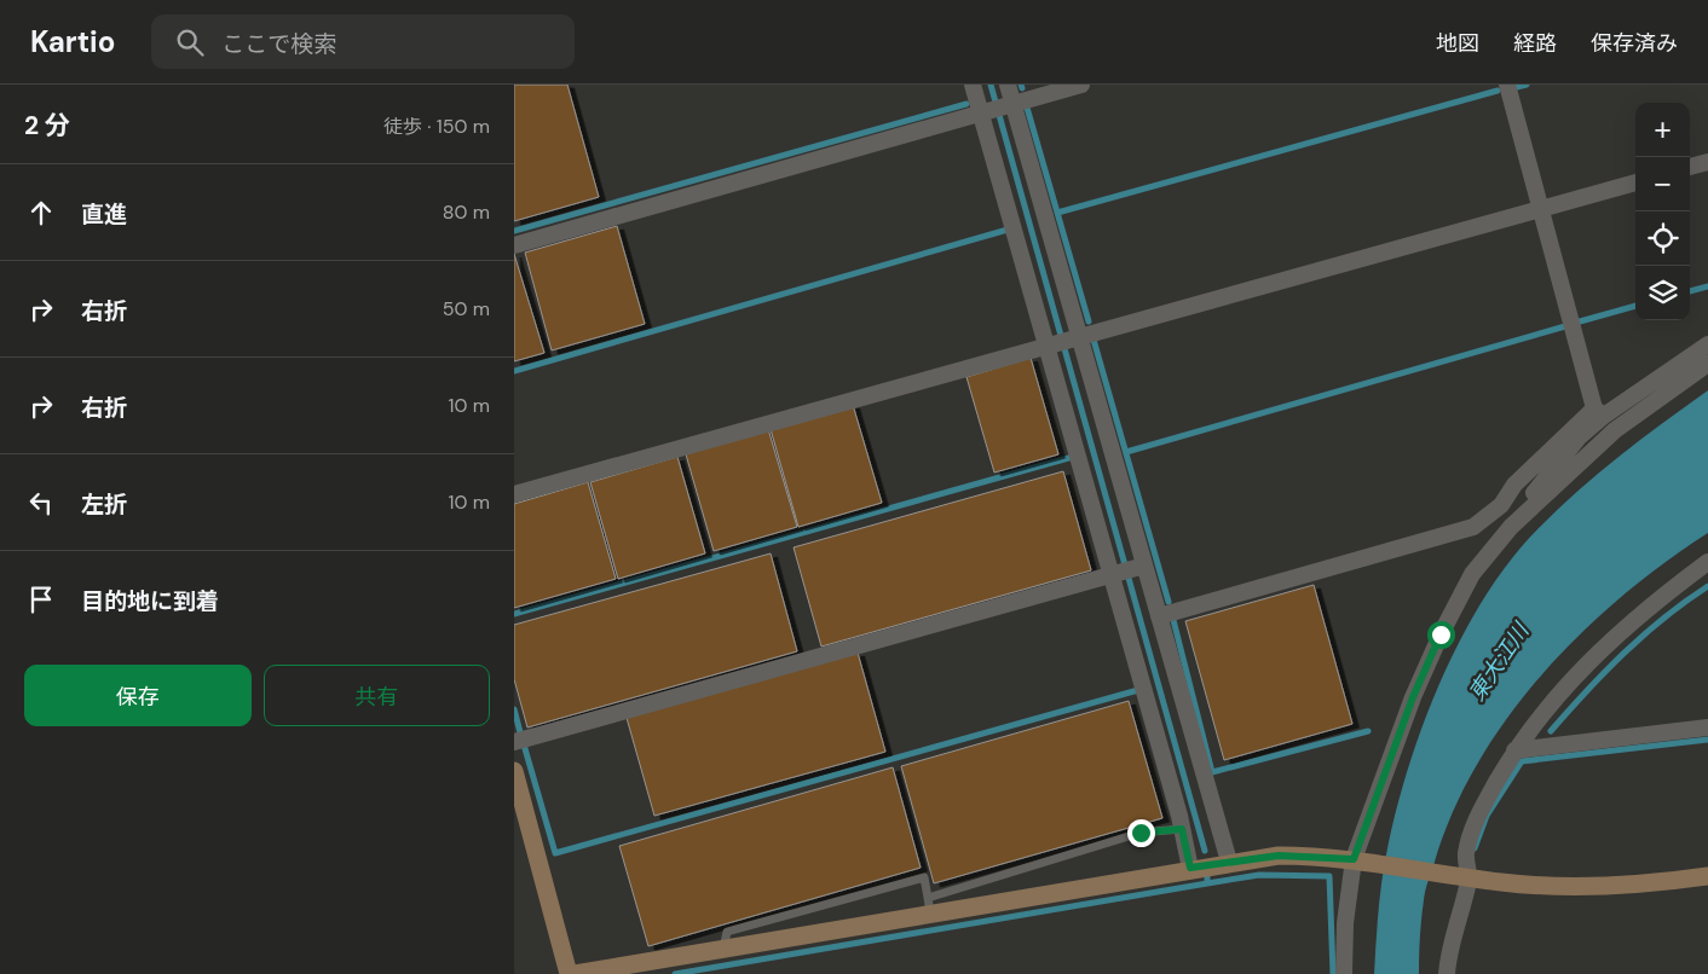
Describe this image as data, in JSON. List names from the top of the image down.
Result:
{
  "water": ["東大江川"],
  "page": {
    "header": "Kartio",
    "search": "ここで検索",
    "nav": ["地図", "経路", "保存済み"],
    "heading": ["2 分", "徒歩 · 150 m"],
    "map_buttons": ["+", "−"],
    "list": [
      ["直進", "80 m"],
      ["右折", "50 m"],
      ["右折", "10 m"],
      ["左折", "10 m"],
      "目的地に到着"
    ],
    "buttons": ["保存", "共有"]
  }
}
